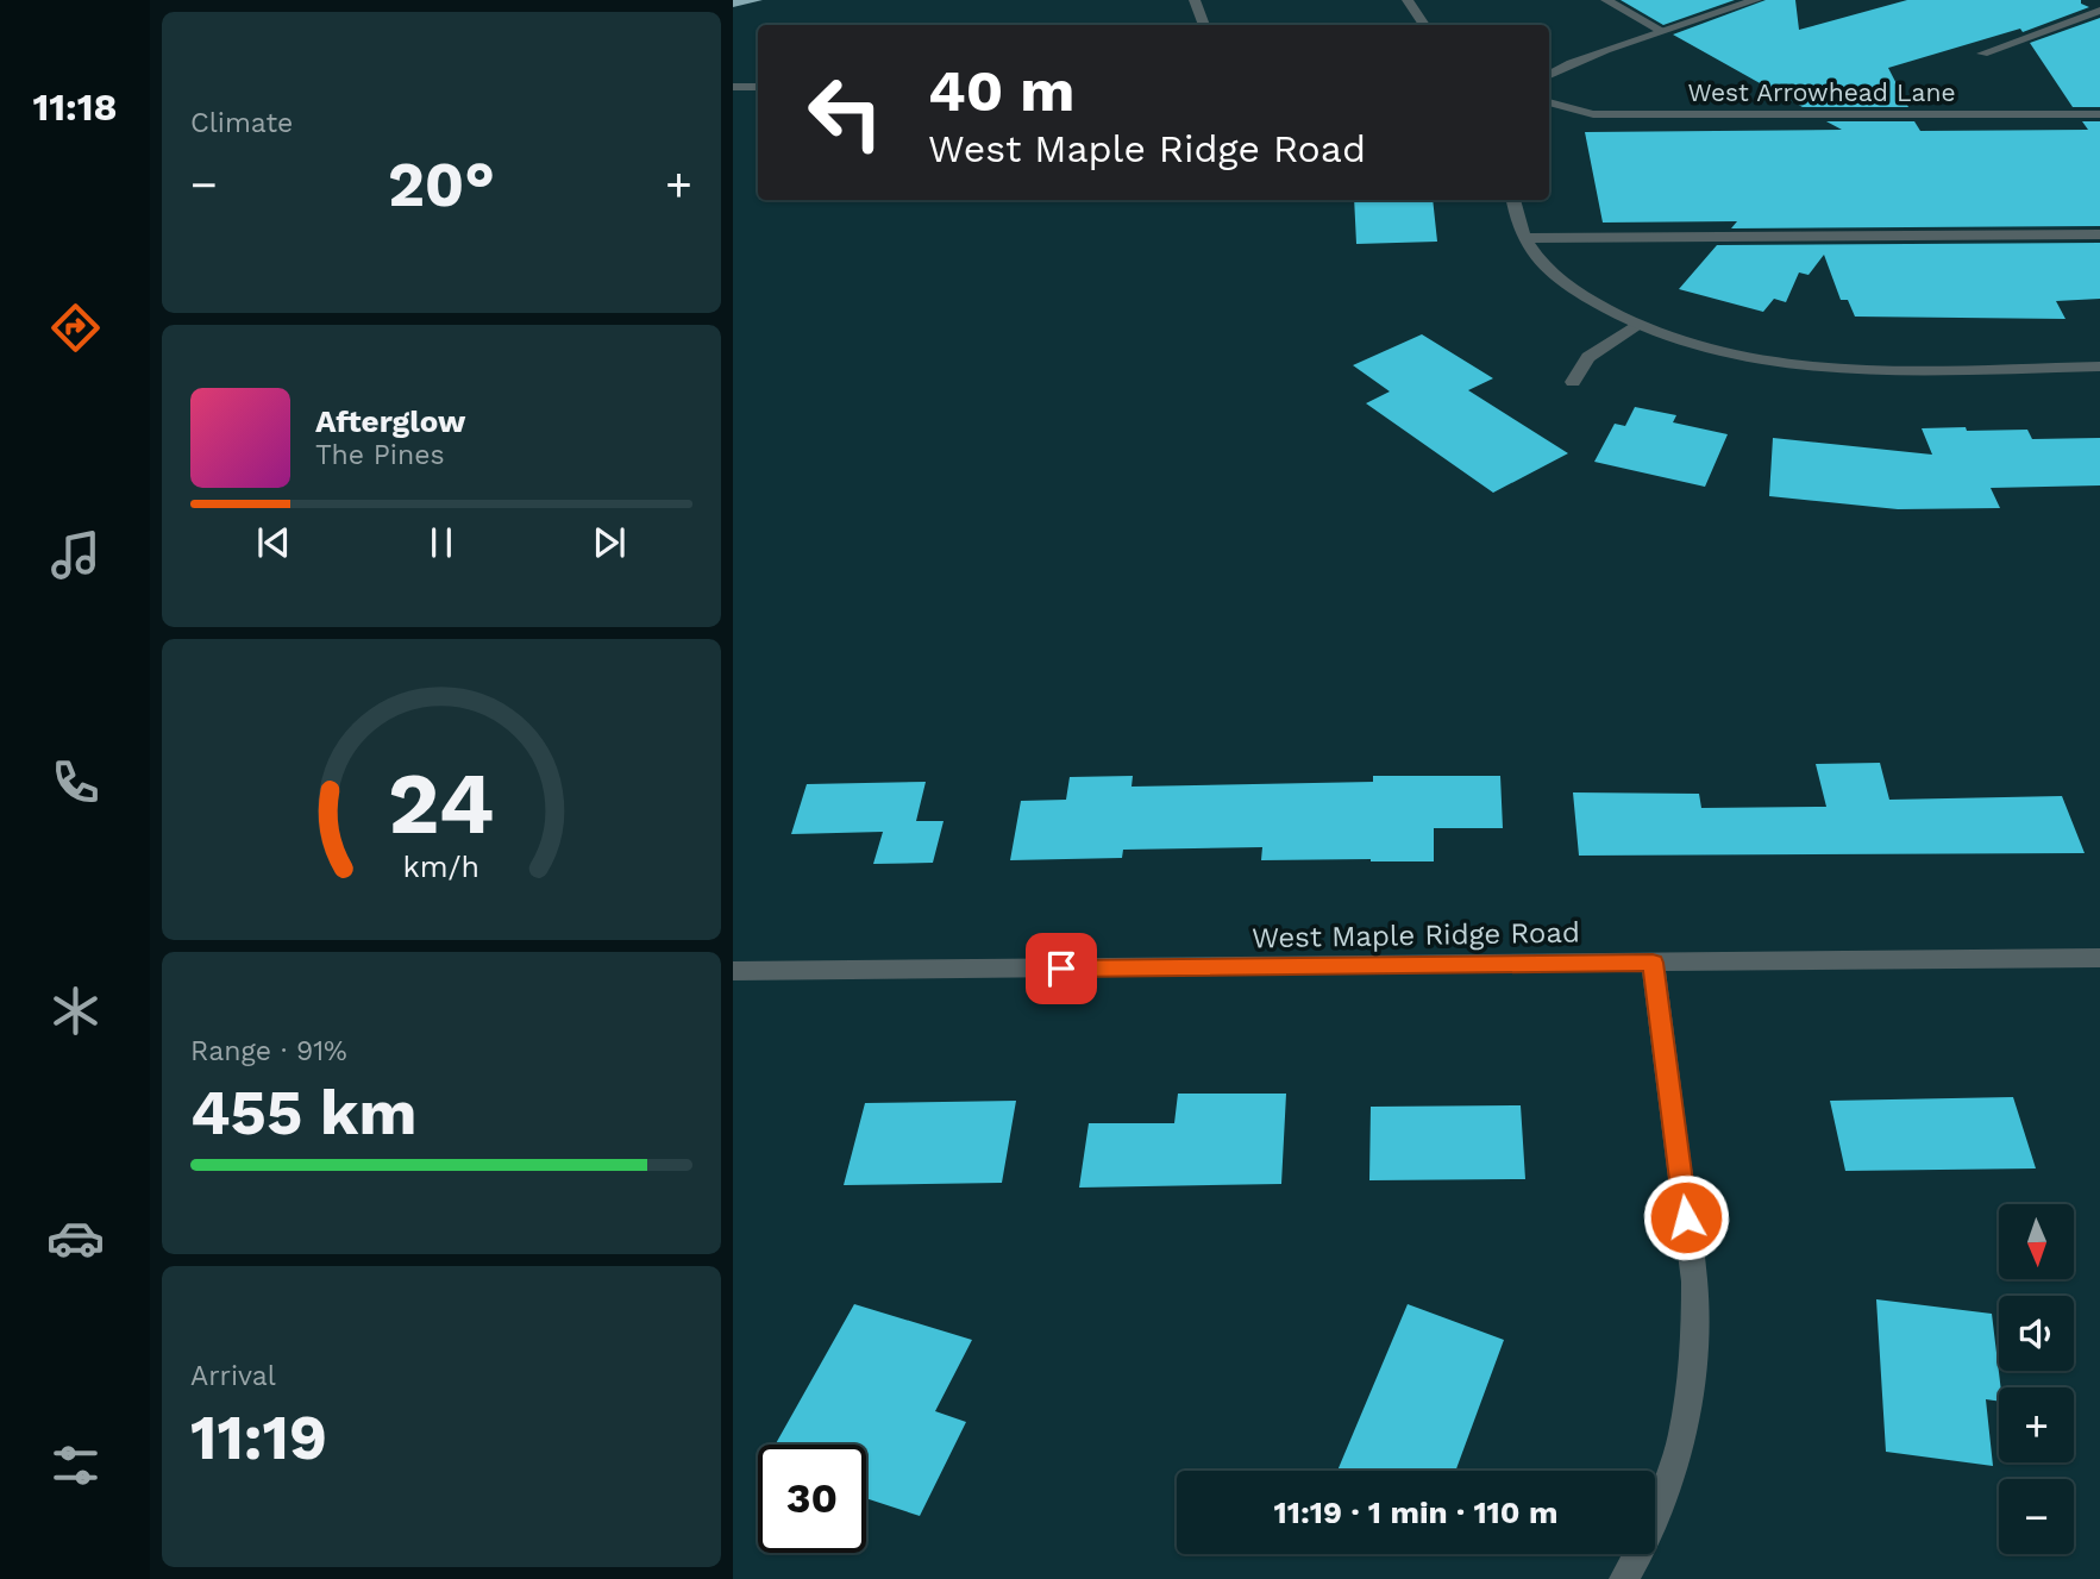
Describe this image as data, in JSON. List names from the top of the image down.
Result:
{
  "streets": {
    "street": ["West Arrowhead Lane", "West Maple Ridge Road"]
  },
  "north": "bottom",
  "page": {
    "tabs": "11:18",
    "tile": [
      "Climate",
      ["Range · 91%", "455 km"],
      ["Arrival", "11:19"]
    ],
    "turn": ["40 m", "West Maple Ridge Road"],
    "heat": ["−", "20°", "+"],
    "song": ["Afterglow", "The Pines"],
    "map_buttons": ["+", "−"],
    "limit": "30",
    "trip": "11:19 · 1 min · 110 m",
    "gauge": ["24", "km/h"]
  }
}
